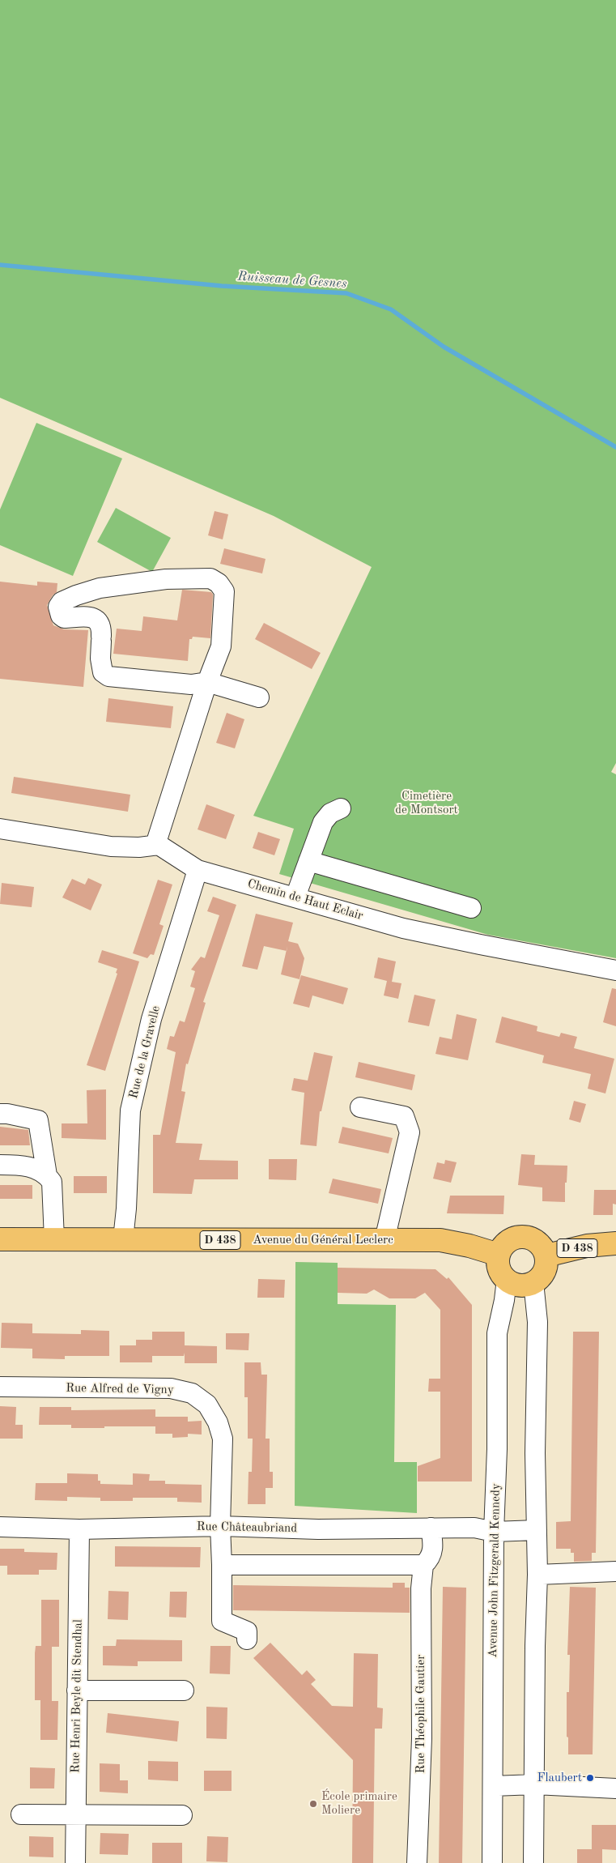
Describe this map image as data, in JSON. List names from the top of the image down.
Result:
{
  "streets": {
    "main road": ["D 438", "Avenue du Général Leclerc"],
    "street": [
      "Chemin de Haut Eclair",
      "Rue de la Gravelle",
      "Rue Alfred de Vigny",
      "Rue Châteaubriand",
      "Avenue John Fitzgerald Kennedy",
      "Rue Henri Beyle dit Stendhal",
      "Rue Théophile Gautier"
    ]
  },
  "crossings": [
    ["Chemin de Haut Eclair", "Rue de la Gravelle"],
    ["Rue de la Gravelle", "Avenue du Général Leclerc"],
    ["D 438", "Avenue du Général Leclerc"],
    ["D 438", "Avenue John Fitzgerald Kennedy"],
    ["Avenue du Général Leclerc", "Avenue John Fitzgerald Kennedy"],
    ["Rue Alfred de Vigny", "Rue Châteaubriand"],
    ["Rue Châteaubriand", "Avenue John Fitzgerald Kennedy"],
    ["Rue Châteaubriand", "Rue Henri Beyle dit Stendhal"]
  ],
  "water": ["Ruisseau de Gesnes"],
  "parks": ["Cimetière de Montsort"],
  "places": ["Flaubert", "École primaire Moliere"]
}
